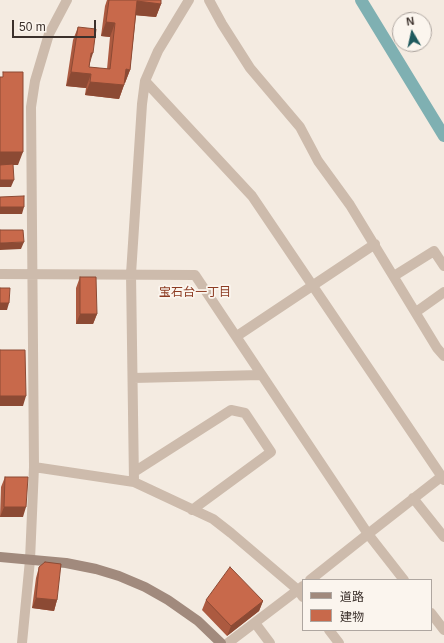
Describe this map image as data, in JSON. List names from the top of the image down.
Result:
{
  "districts": ["宝石台一丁目"],
  "legend": ["道路", "建物"],
  "scale_bar": "50 m",
  "north": "top"
}
